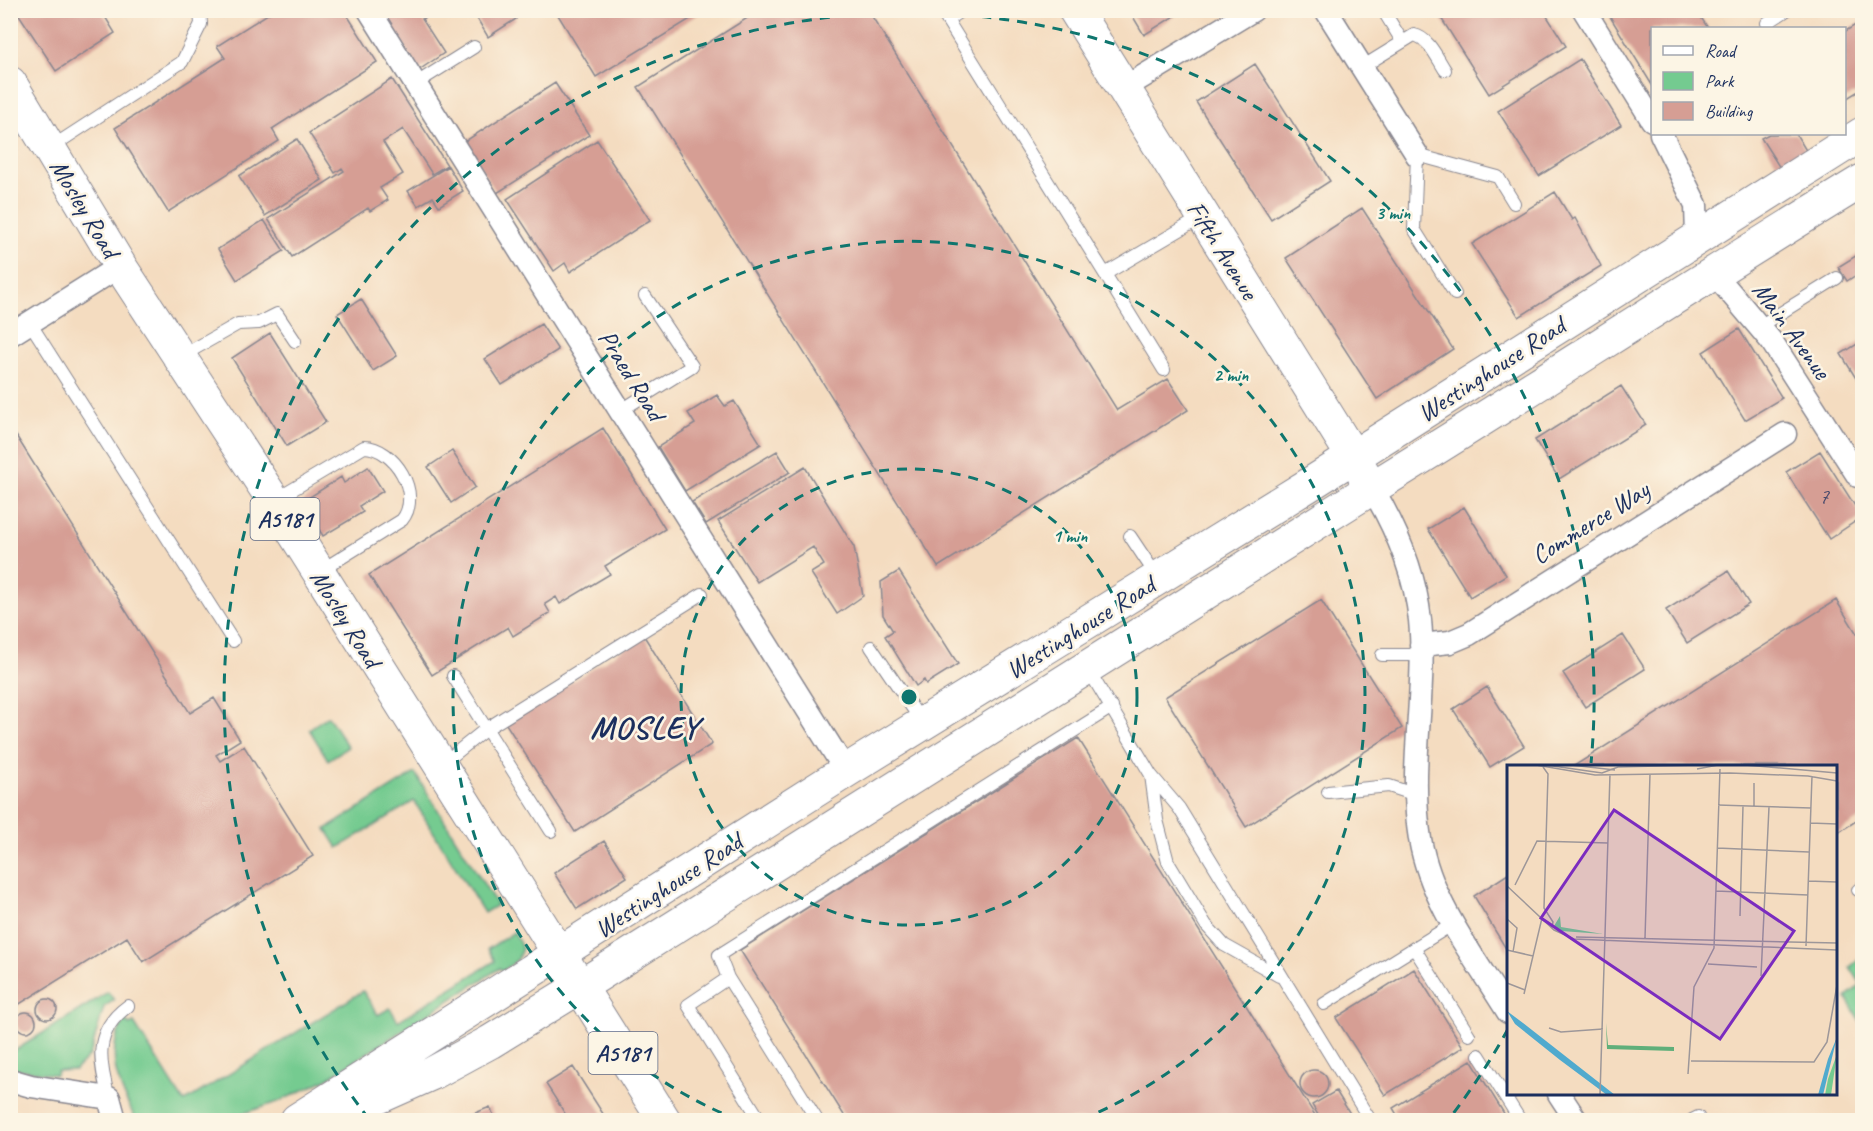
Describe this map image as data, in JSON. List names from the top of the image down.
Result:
{
  "streets": {
    "street": [
      "Mosley Road",
      "Fifth Avenue",
      "Main Avenue",
      "Westinghouse Road",
      "Praed Road",
      "A5181",
      "Commerce Way"
    ]
  },
  "crossings": [
    ["Mosley Road", "Westinghouse Road"],
    ["Fifth Avenue", "Westinghouse Road"],
    ["Main Avenue", "Westinghouse Road"],
    ["Westinghouse Road", "Praed Road"]
  ],
  "districts": ["MOSLEY"],
  "house_numbers": ["7"],
  "legend": ["Road", "Park", "Building"],
  "rings": ["3 min", "2 min", "1 min"]
}
